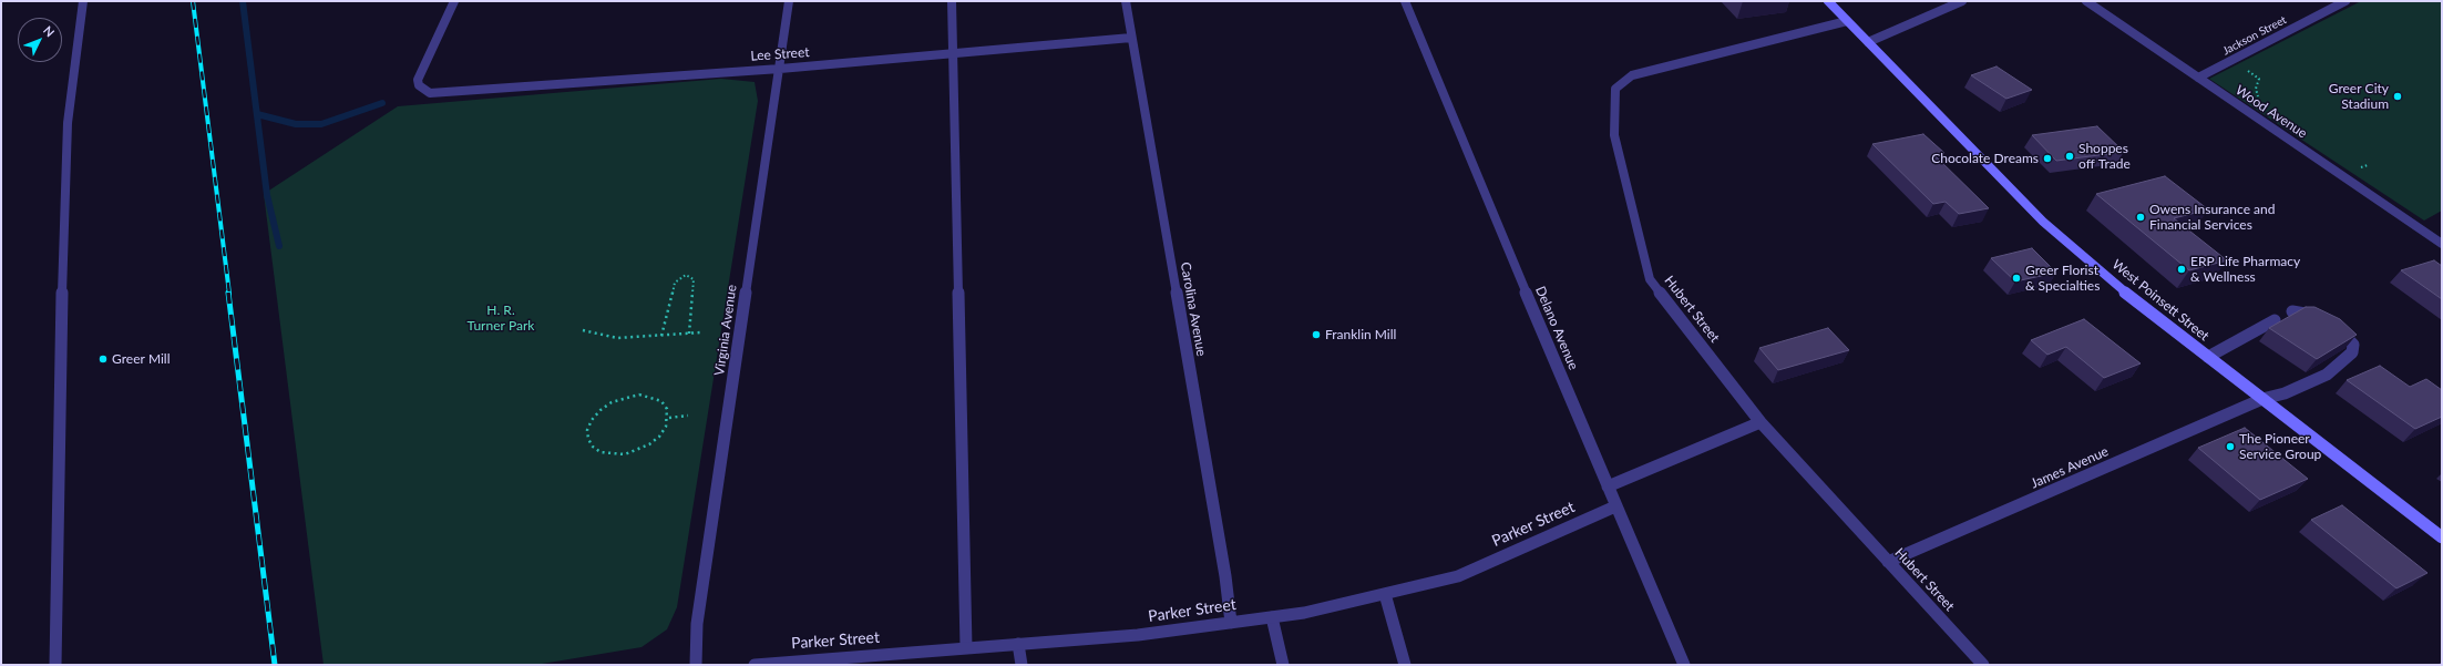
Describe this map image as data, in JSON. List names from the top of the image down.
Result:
{
  "streets": {
    "main road": ["West Poinsett Street"],
    "street": [
      "Jackson Street",
      "Lee Street",
      "Wood Avenue",
      "Carolina Avenue",
      "Hubert Street",
      "Delano Avenue",
      "Virginia Avenue",
      "James Avenue",
      "Parker Street"
    ]
  },
  "crossings": [
    ["Jackson Street", "Wood Avenue"],
    ["Lee Street", "Carolina Avenue"],
    ["Lee Street", "Virginia Avenue"],
    ["West Poinsett Street", "Hubert Street"],
    ["West Poinsett Street", "James Avenue"],
    ["Carolina Avenue", "Parker Street"],
    ["Hubert Street", "James Avenue"],
    ["Delano Avenue", "Parker Street"]
  ],
  "parks": ["H. R. Turner Park"],
  "places": [
    "Greer City Stadium",
    "Shoppes off Trade",
    "Chocolate Dreams",
    "Owens Insurance and Financial Services",
    "ERP Life Pharmacy & Wellness",
    "Greer Florist & Specialties",
    "Franklin Mill",
    "Greer Mill",
    "The Pioneer Service Group"
  ],
  "north": "top right"
}
